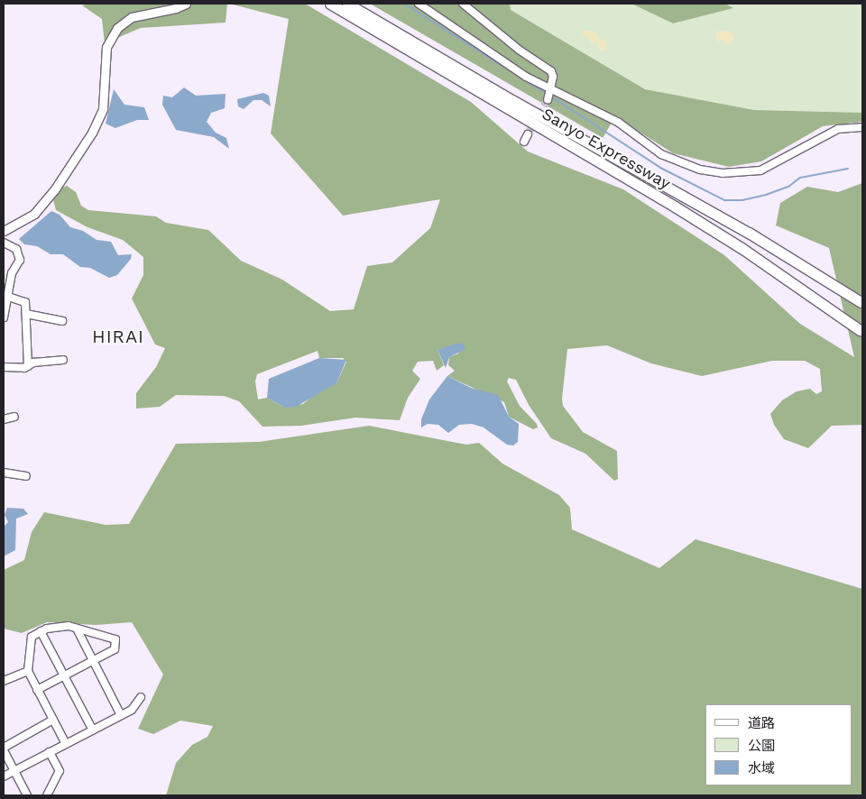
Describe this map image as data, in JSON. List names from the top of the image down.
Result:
{
  "streets": {
    "highway": ["Sanyo Expressway"]
  },
  "districts": ["HIRAI"],
  "legend": ["道路", "公園", "水域"]
}
